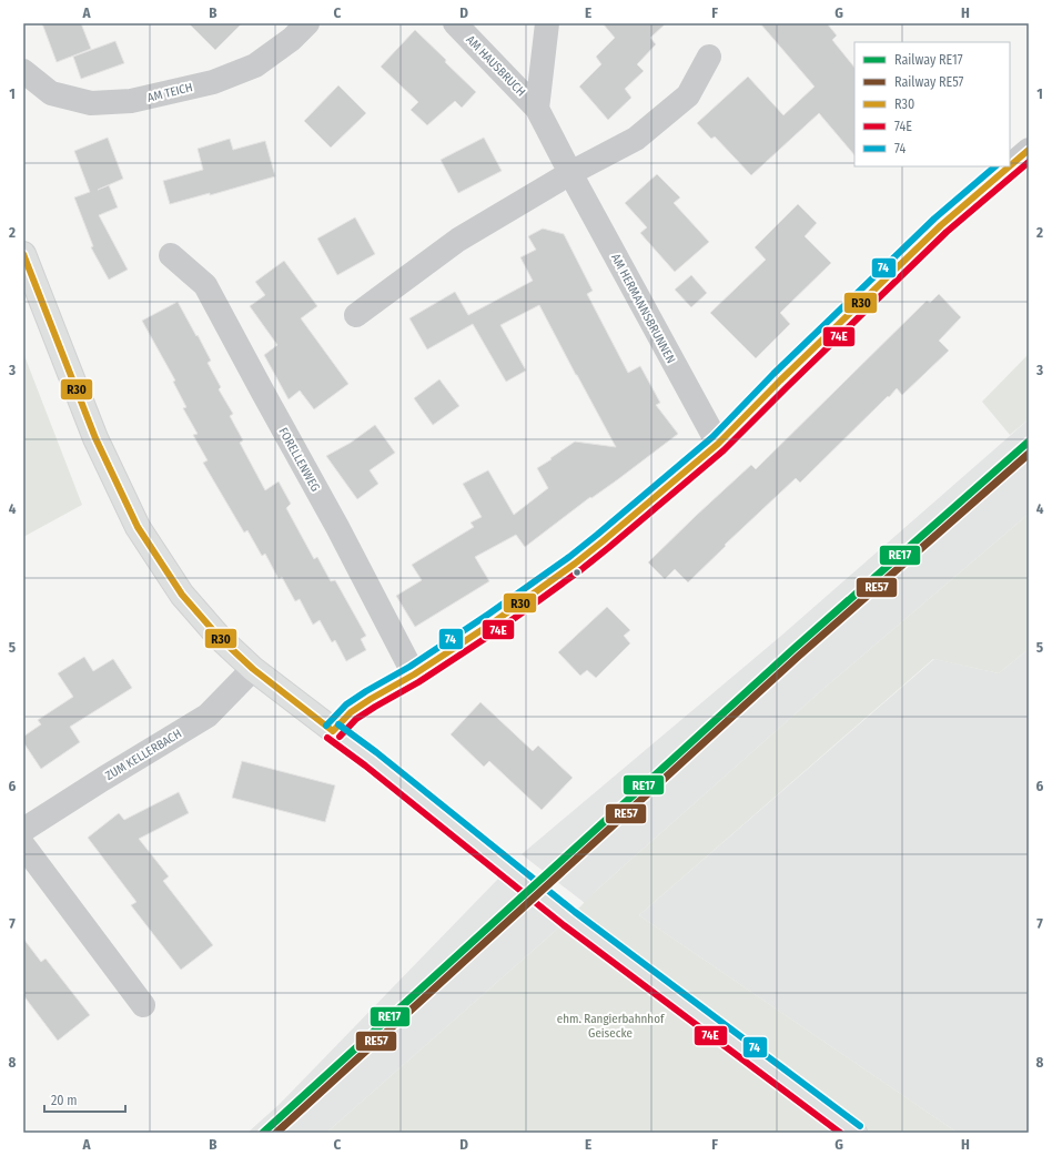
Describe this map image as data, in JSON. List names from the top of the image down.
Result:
{
  "streets": {
    "street": [
      "AM HAUSBRUCH",
      "AM TEICH",
      "AM HERMANNSBRUNNEN",
      "FORELLENWEG",
      "ZUM KELLERBACH"
    ]
  },
  "crossings": [
    ["AM HAUSBRUCH", "AM HERMANNSBRUNNEN"]
  ],
  "parks": ["ehm. Rangierbahnhof Geisecke"],
  "lines": [
    "transit line R30",
    "transit line 74E",
    "transit line 74",
    "rail line RE17",
    "rail line RE57"
  ],
  "legend": [
    "Railway RE17",
    "Railway RE57",
    "R30",
    "74E",
    "74"
  ],
  "scale_bar": "20 m",
  "grid": {
    "columns": [
      "A",
      "B",
      "C",
      "D",
      "E",
      "F",
      "G",
      "H"
    ],
    "rows": [
      "1",
      "2",
      "3",
      "4",
      "5",
      "6",
      "7",
      "8"
    ]
  }
}
